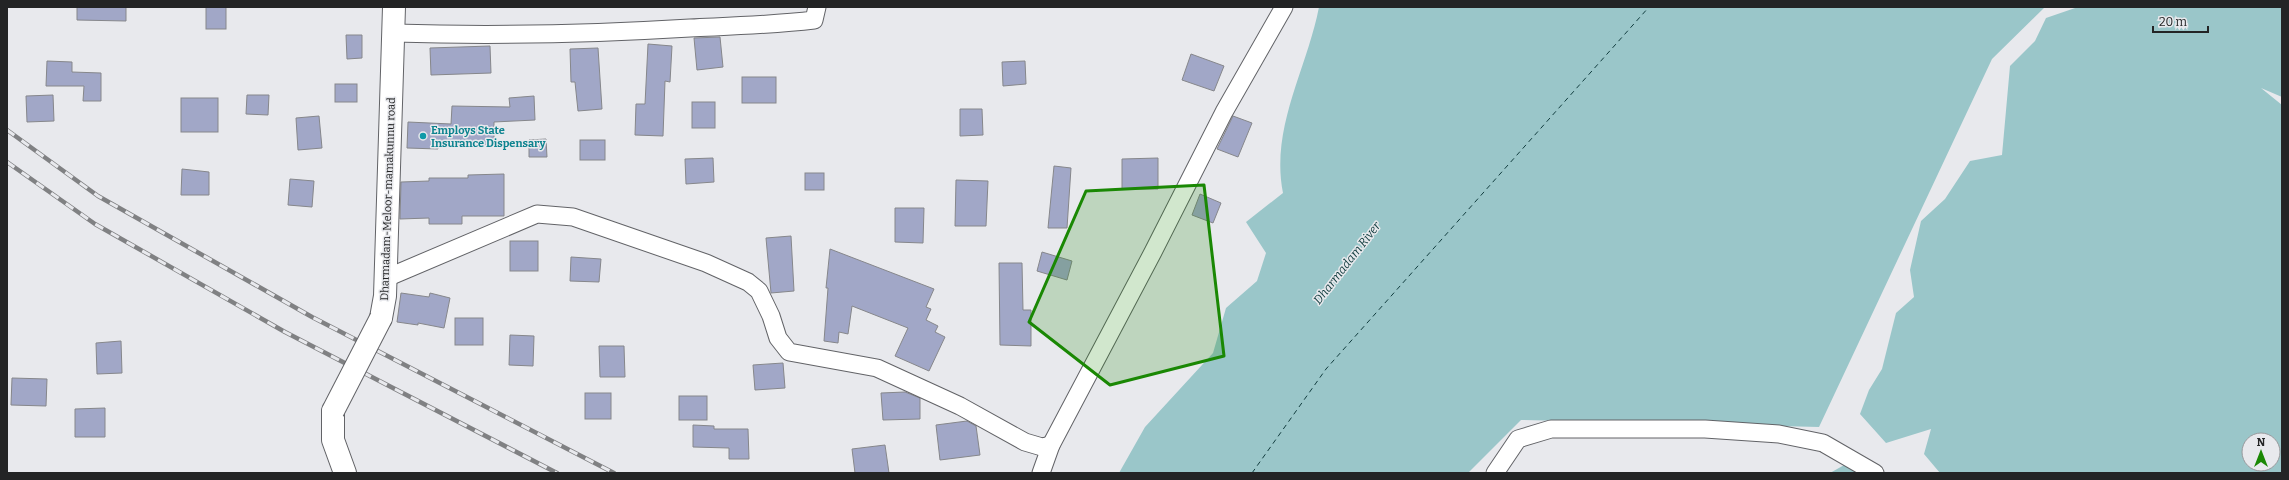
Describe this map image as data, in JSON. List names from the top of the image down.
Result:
{
  "streets": {
    "main road": ["Dharmadam-Meloor-mamakunnu road"]
  },
  "water": ["Dharmadam River"],
  "places": ["Employs State Insurance Dispensary"],
  "scale_bar": "20 m",
  "north": "top"
}
